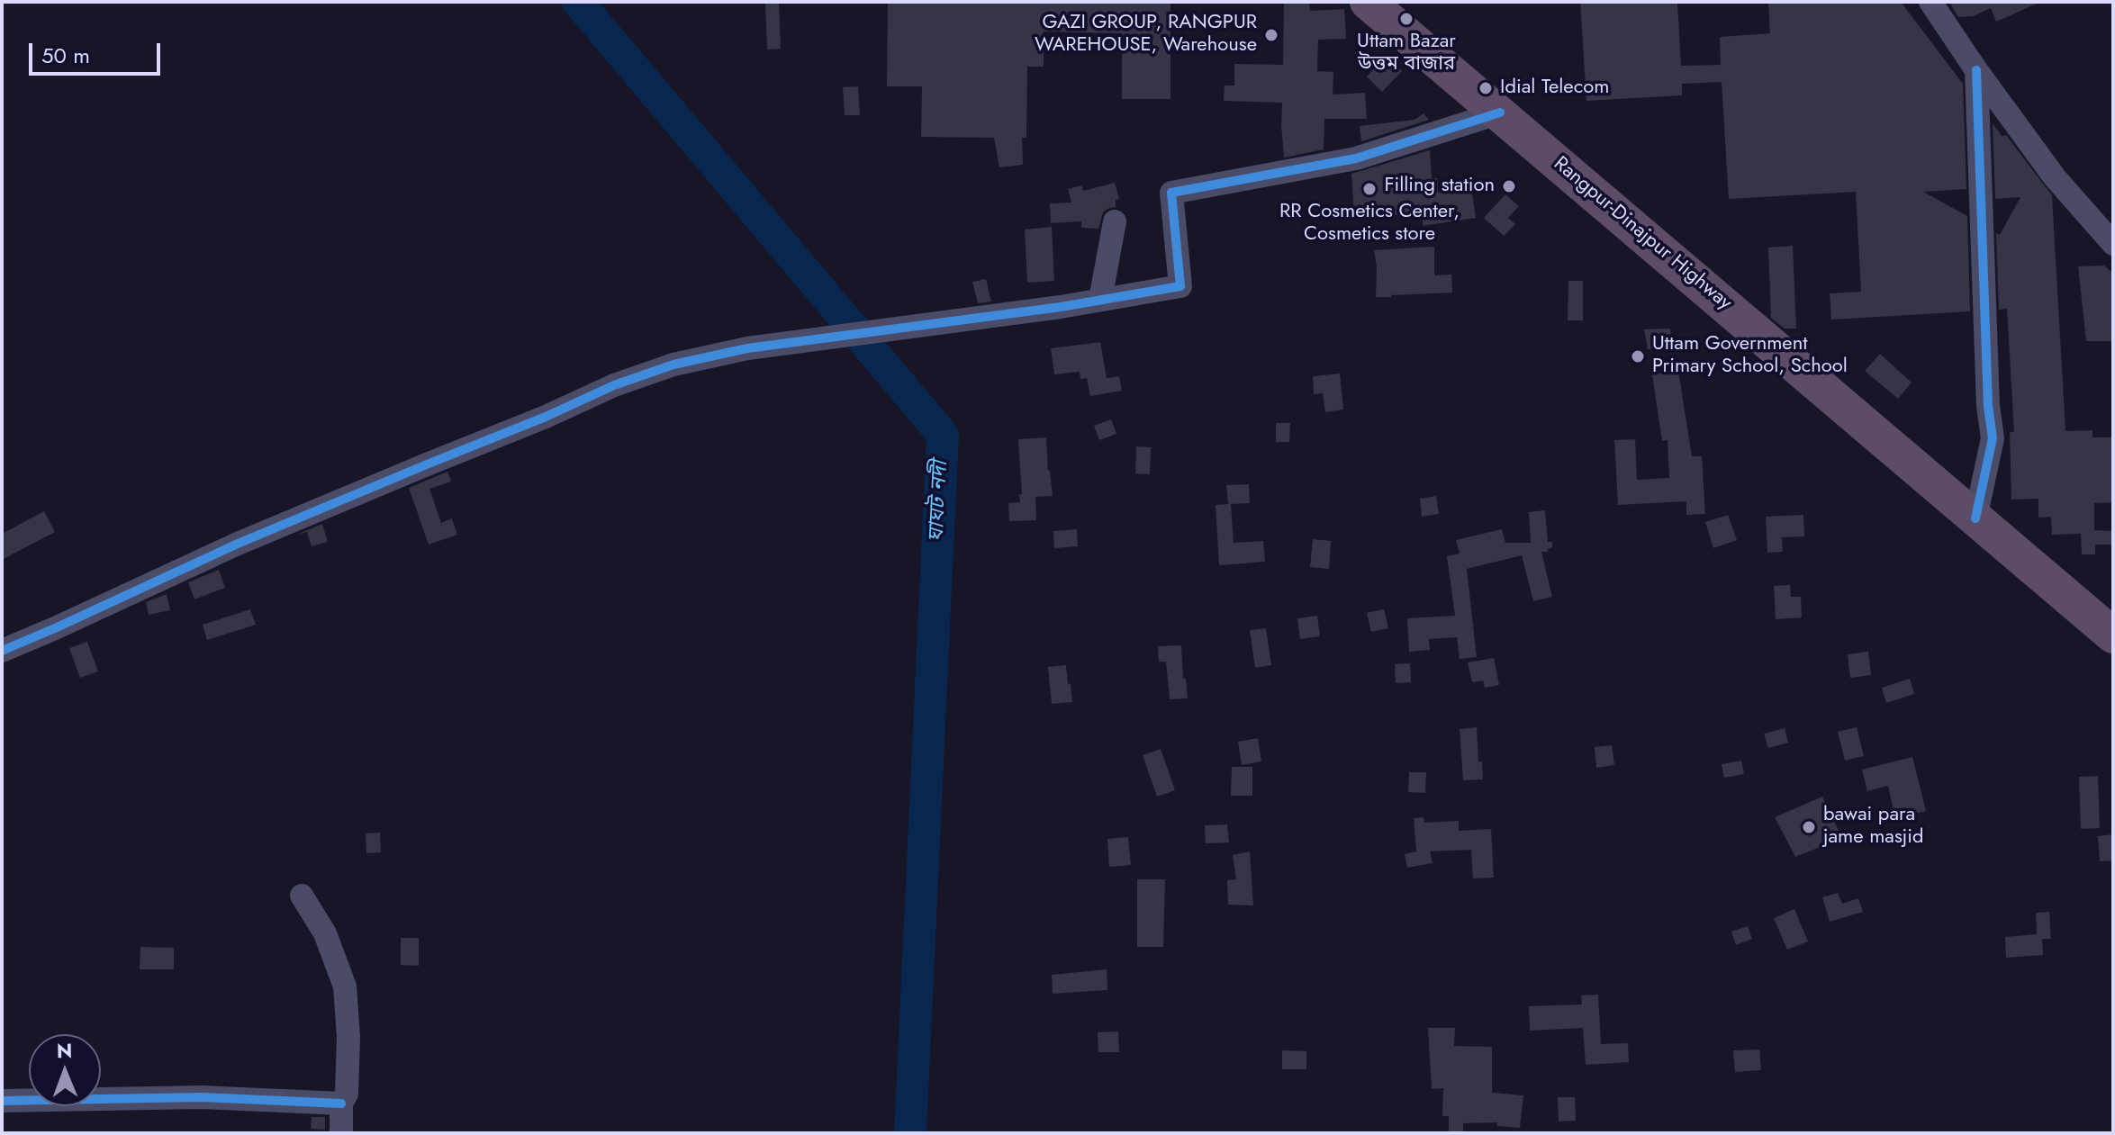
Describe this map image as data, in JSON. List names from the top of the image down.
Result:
{
  "streets": {
    "highway": ["Rangpur-Dinajpur Highway"]
  },
  "water": ["ঘাঘট নদী"],
  "places": [
    "Uttam Bazar উত্তম বাজার",
    "GAZI GROUP, RANGPUR WAREHOUSE, Warehouse",
    "Idial Telecom",
    "Filling station",
    "RR Cosmetics Center, Cosmetics store",
    "Uttam Government Primary School, School",
    "bawai para jame masjid"
  ],
  "scale_bar": "50 m",
  "north": "top"
}
